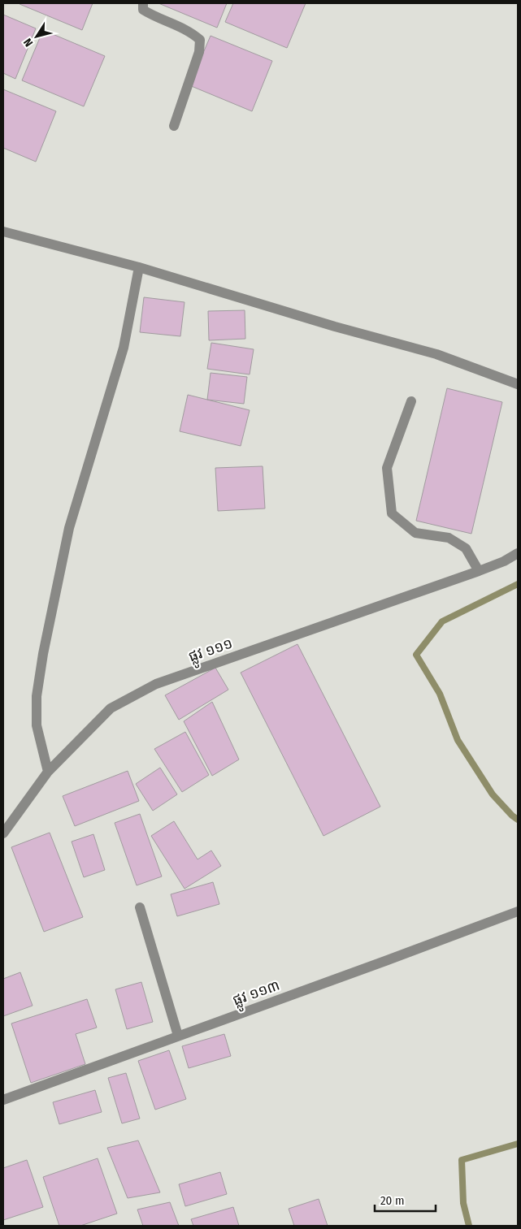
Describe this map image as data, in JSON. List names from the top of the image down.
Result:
{
  "streets": {
    "street": ["ផ្លូវ ១១១", "ផ្លូវ ១១៣"]
  },
  "scale_bar": "20 m",
  "north": "bottom left"
}
